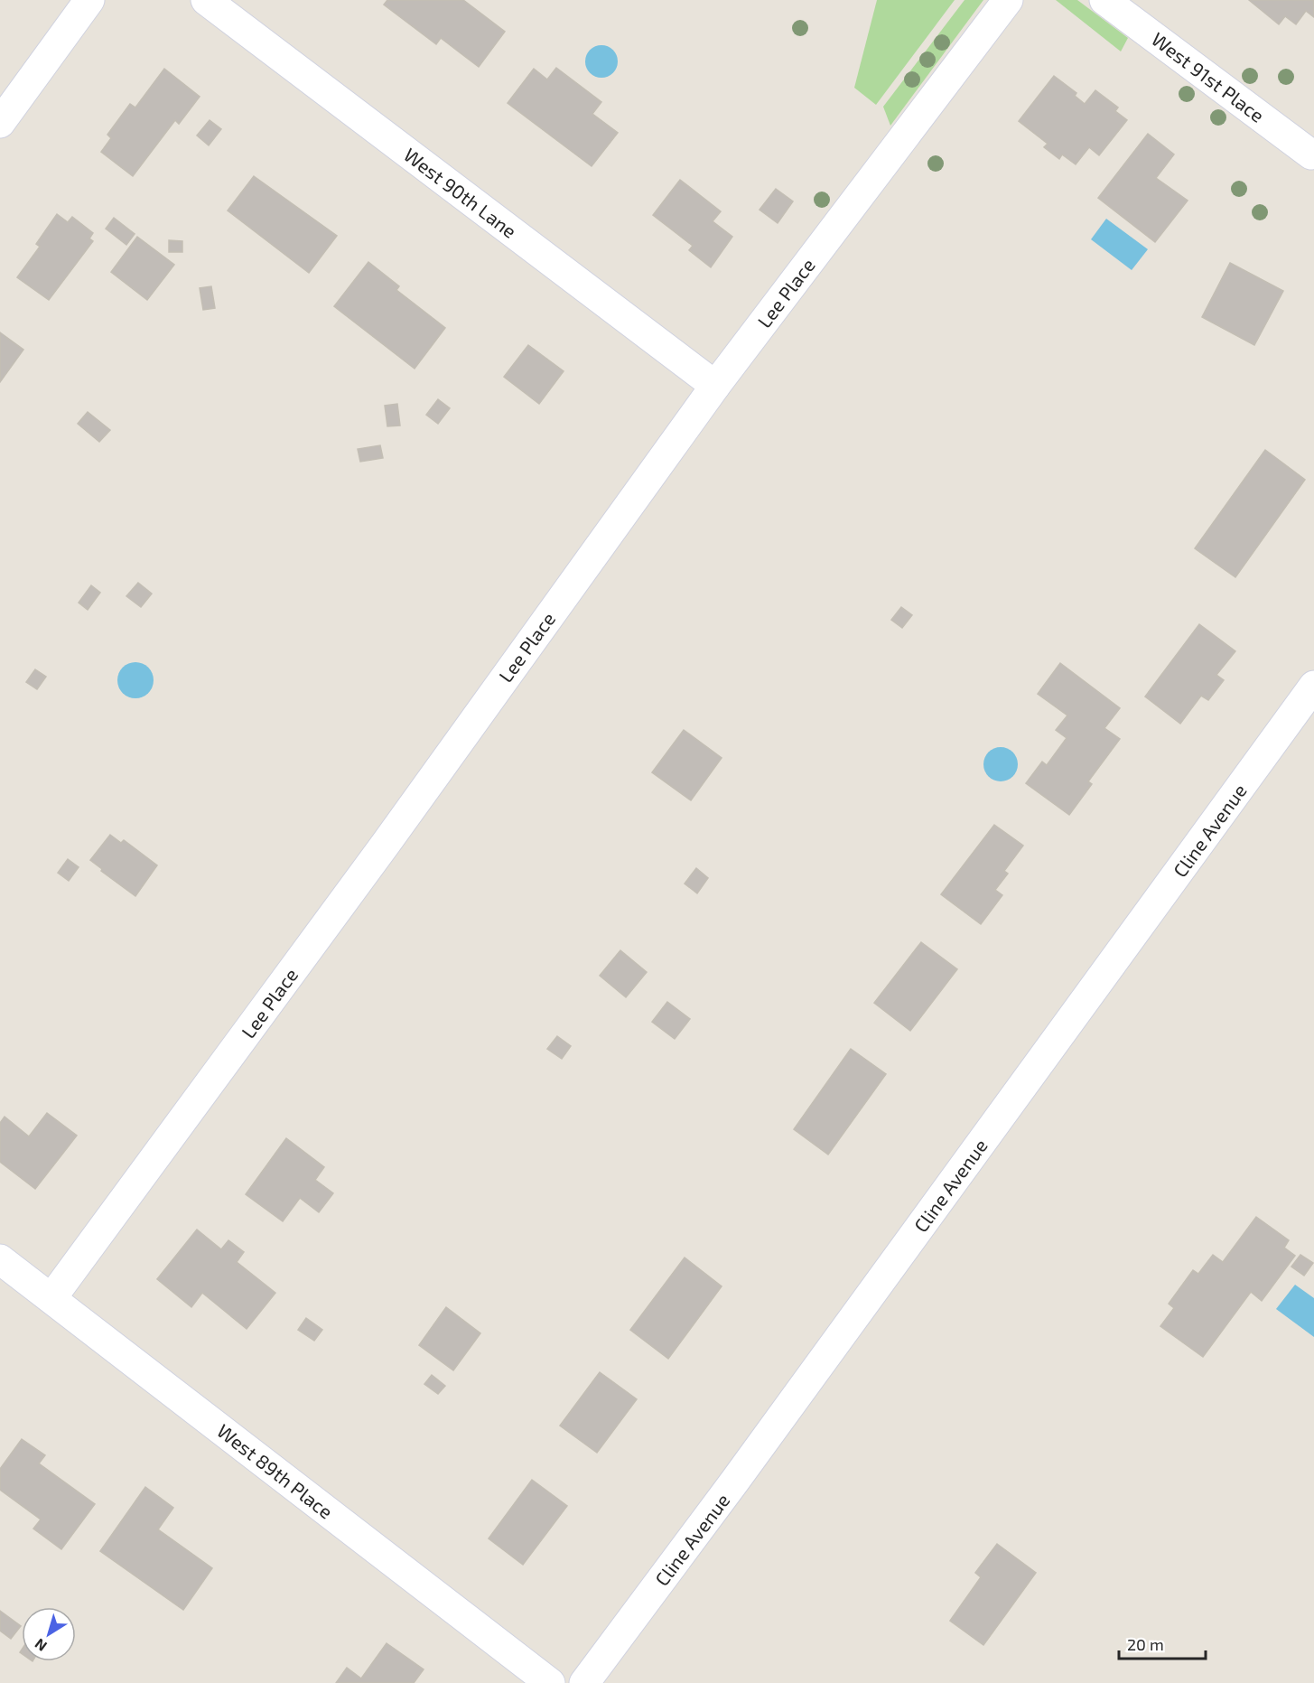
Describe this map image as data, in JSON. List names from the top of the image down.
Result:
{
  "streets": {
    "street": [
      "West 91st Place",
      "West 90th Lane",
      "Lee Place",
      "Cline Avenue",
      "West 89th Place"
    ]
  },
  "crossings": [
    ["West 90th Lane", "Lee Place"],
    ["Lee Place", "West 89th Place"]
  ],
  "scale_bar": "20 m",
  "north": "bottom left"
}
